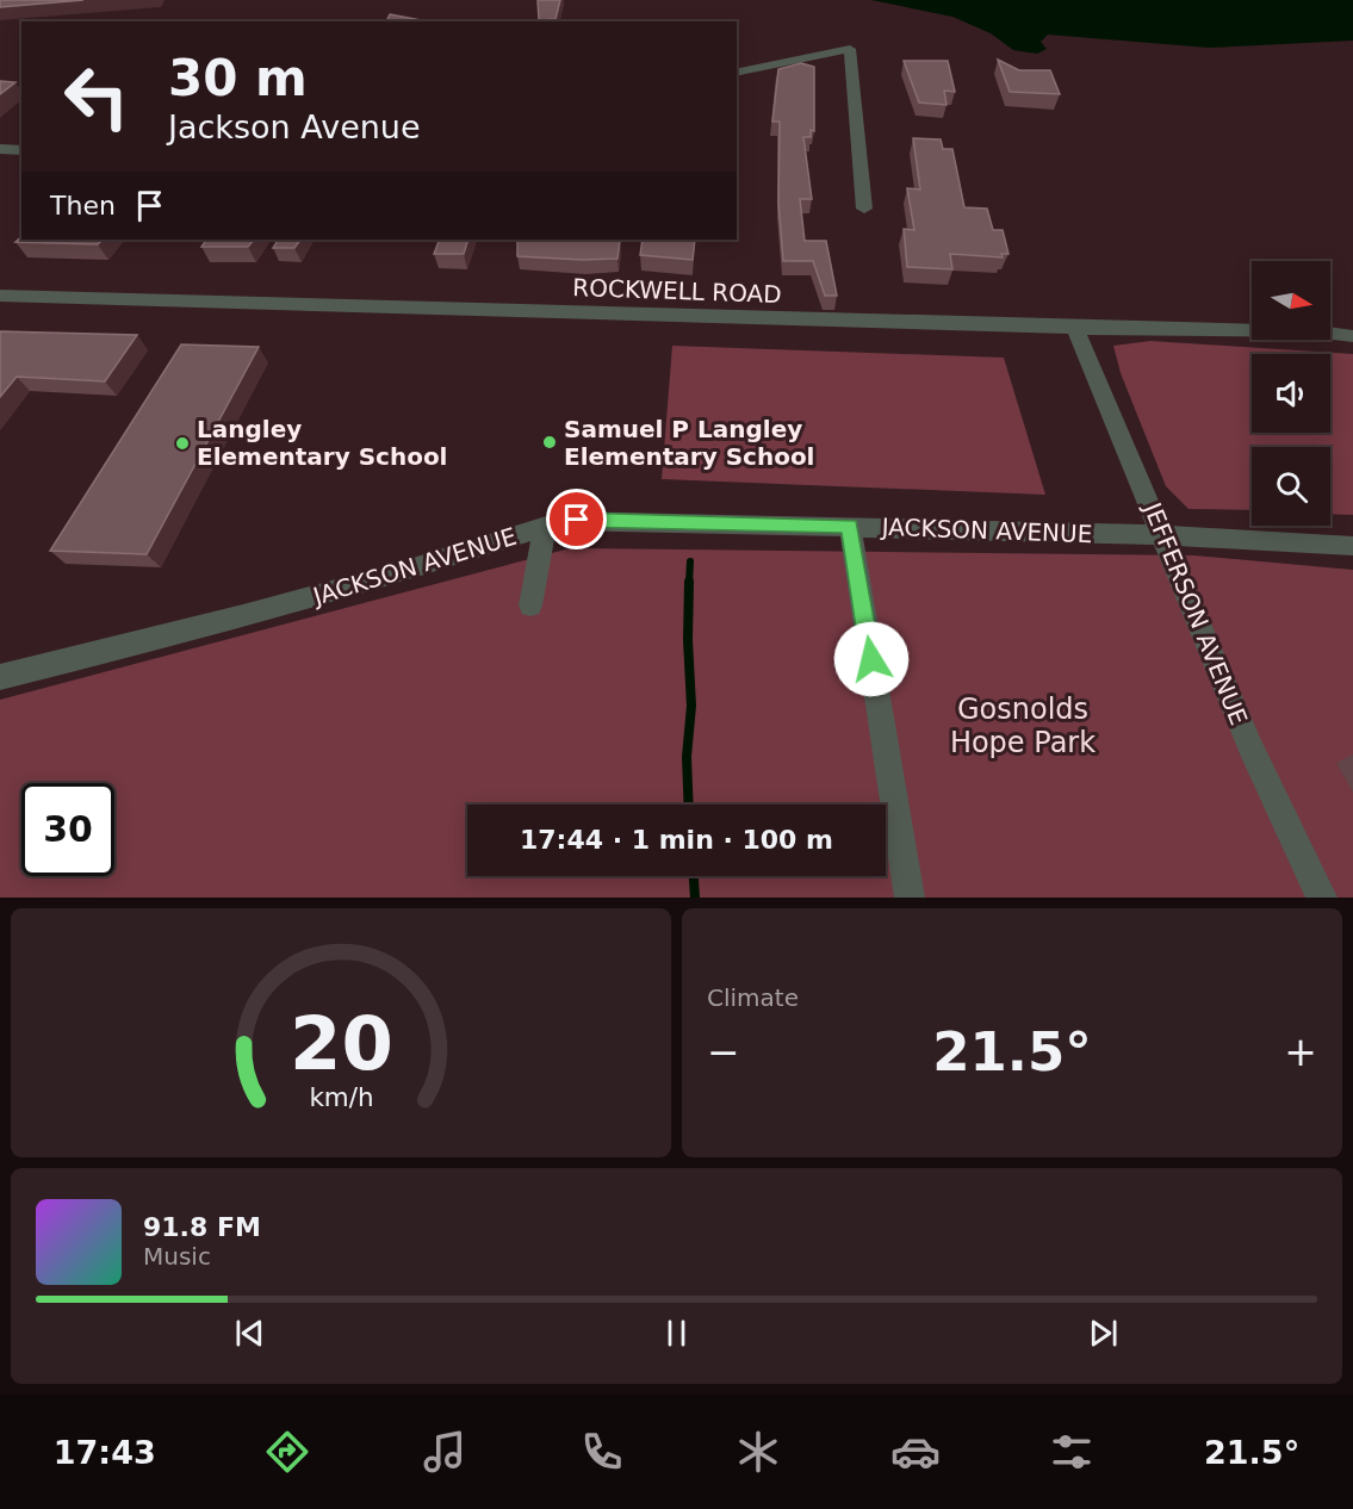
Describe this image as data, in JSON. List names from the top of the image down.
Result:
{
  "streets": {
    "street": ["ROCKWELL ROAD", "JACKSON AVENUE", "JEFFERSON AVENUE"]
  },
  "crossings": [
    ["ROCKWELL ROAD", "JEFFERSON AVENUE"],
    ["JACKSON AVENUE", "JEFFERSON AVENUE"]
  ],
  "parks": ["Gosnolds Hope Park"],
  "places": ["Samuel P Langley Elementary School", "Langley Elementary School"],
  "north": "right",
  "page": {
    "turn": ["30 m", "Jackson Avenue"],
    "then": "Then",
    "limit": "30",
    "trip": "17:44 · 1 min · 100 m",
    "tile": "Climate",
    "heat": ["−", "21.5°", "+"],
    "song": ["91.8 FM", "Music"],
    "tabs": ["17:43", "21.5°"],
    "gauge": ["20", "km/h"]
  }
}
